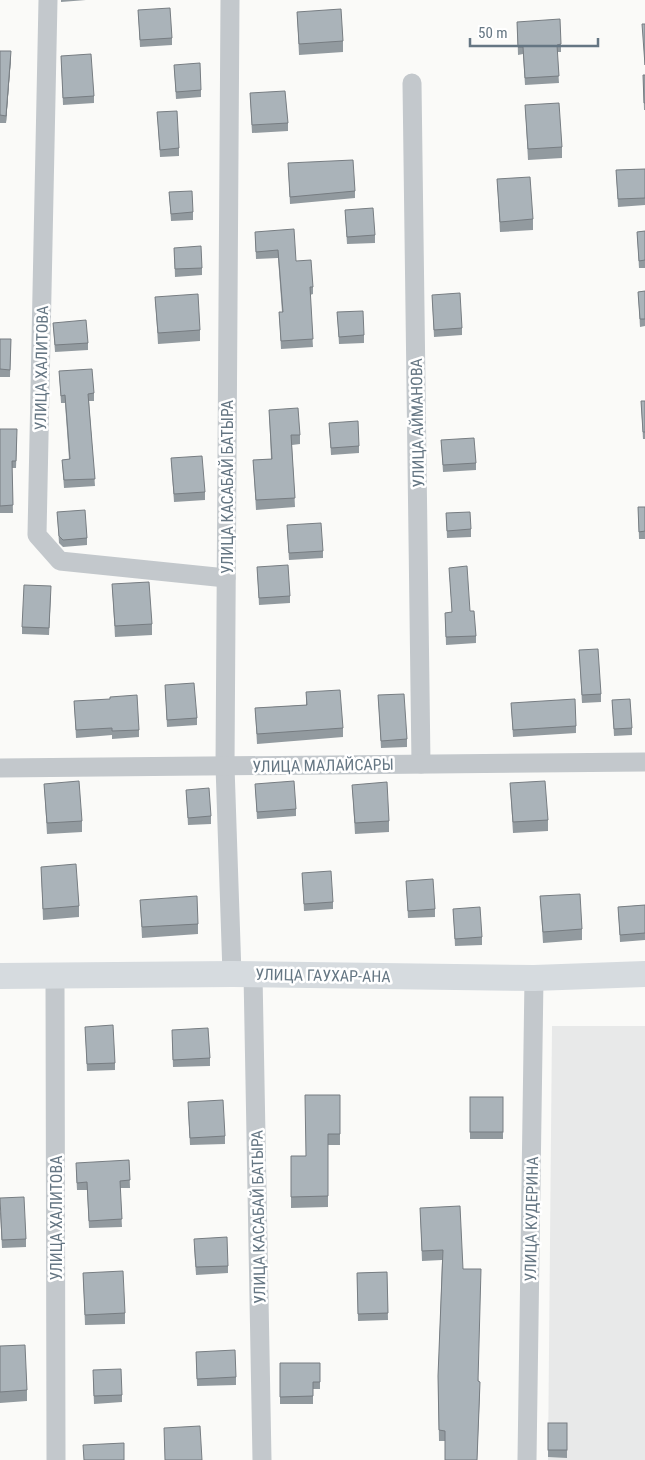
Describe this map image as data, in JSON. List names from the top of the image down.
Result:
{
  "streets": {
    "street": [
      "УЛИЦА ХАЛИТОВА",
      "УЛИЦА АЙМАНОВА",
      "УЛИЦА КАСАБАЙ БАТЫРА",
      "УЛИЦА МАЛАЙСАРЫ",
      "УЛИЦА ГАУХАР-АНА",
      "УЛИЦА КУДЕРИНА"
    ]
  },
  "crossings": [
    ["УЛИЦА ХАЛИТОВА", "УЛИЦА КАСАБАЙ БАТЫРА"],
    ["УЛИЦА ХАЛИТОВА", "УЛИЦА ГАУХАР-АНА"],
    ["УЛИЦА АЙМАНОВА", "УЛИЦА МАЛАЙСАРЫ"],
    ["УЛИЦА КАСАБАЙ БАТЫРА", "УЛИЦА МАЛАЙСАРЫ"],
    ["УЛИЦА КАСАБАЙ БАТЫРА", "УЛИЦА ГАУХАР-АНА"],
    ["УЛИЦА ГАУХАР-АНА", "УЛИЦА КУДЕРИНА"]
  ],
  "scale_bar": "50 m"
}
